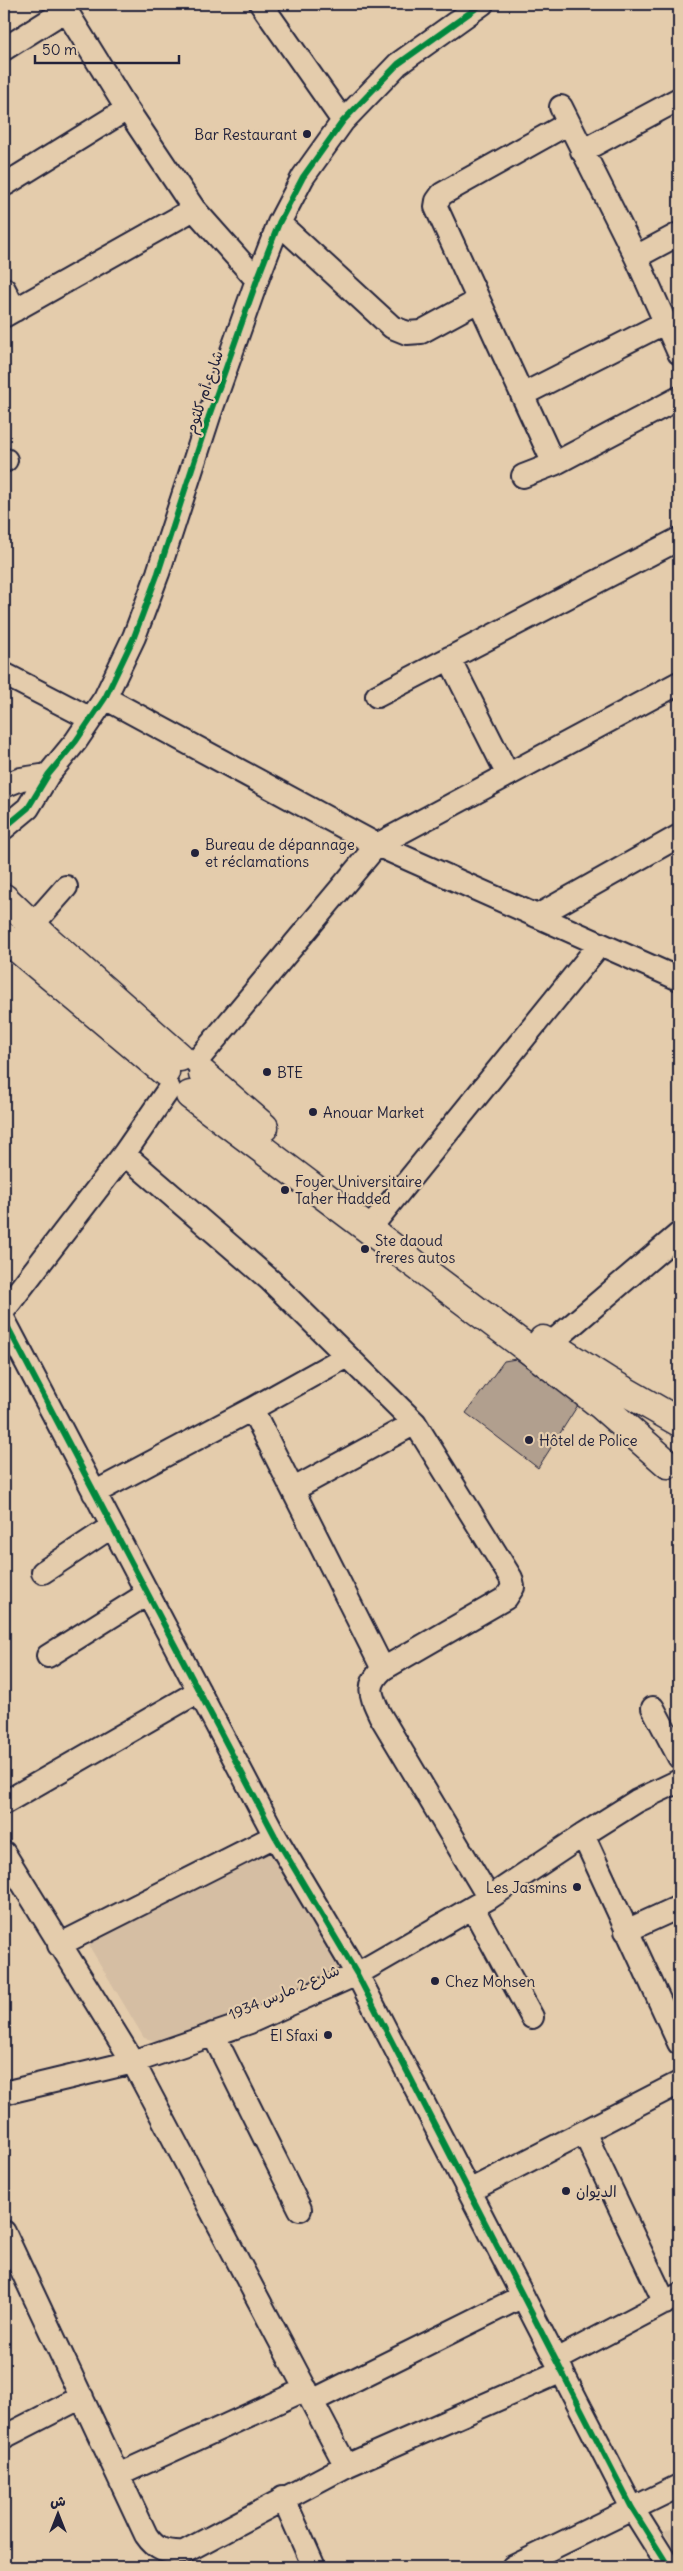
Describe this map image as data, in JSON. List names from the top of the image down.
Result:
{
  "streets": {
    "street": ["شارع أم كلثوم", "شارع 2 مارس 1934"]
  },
  "places": [
    "Bar Restaurant",
    "Bureau de dépannage et réclamations",
    "BTE",
    "Anouar Market",
    "Foyer Universitaire Taher Hadded",
    "Ste daoud freres autos",
    "Hôtel de Police",
    "Les Jasmins",
    "Chez Mohsen",
    "El Sfaxi",
    "الديوان"
  ],
  "scale_bar": "50 m",
  "north": "top"
}
